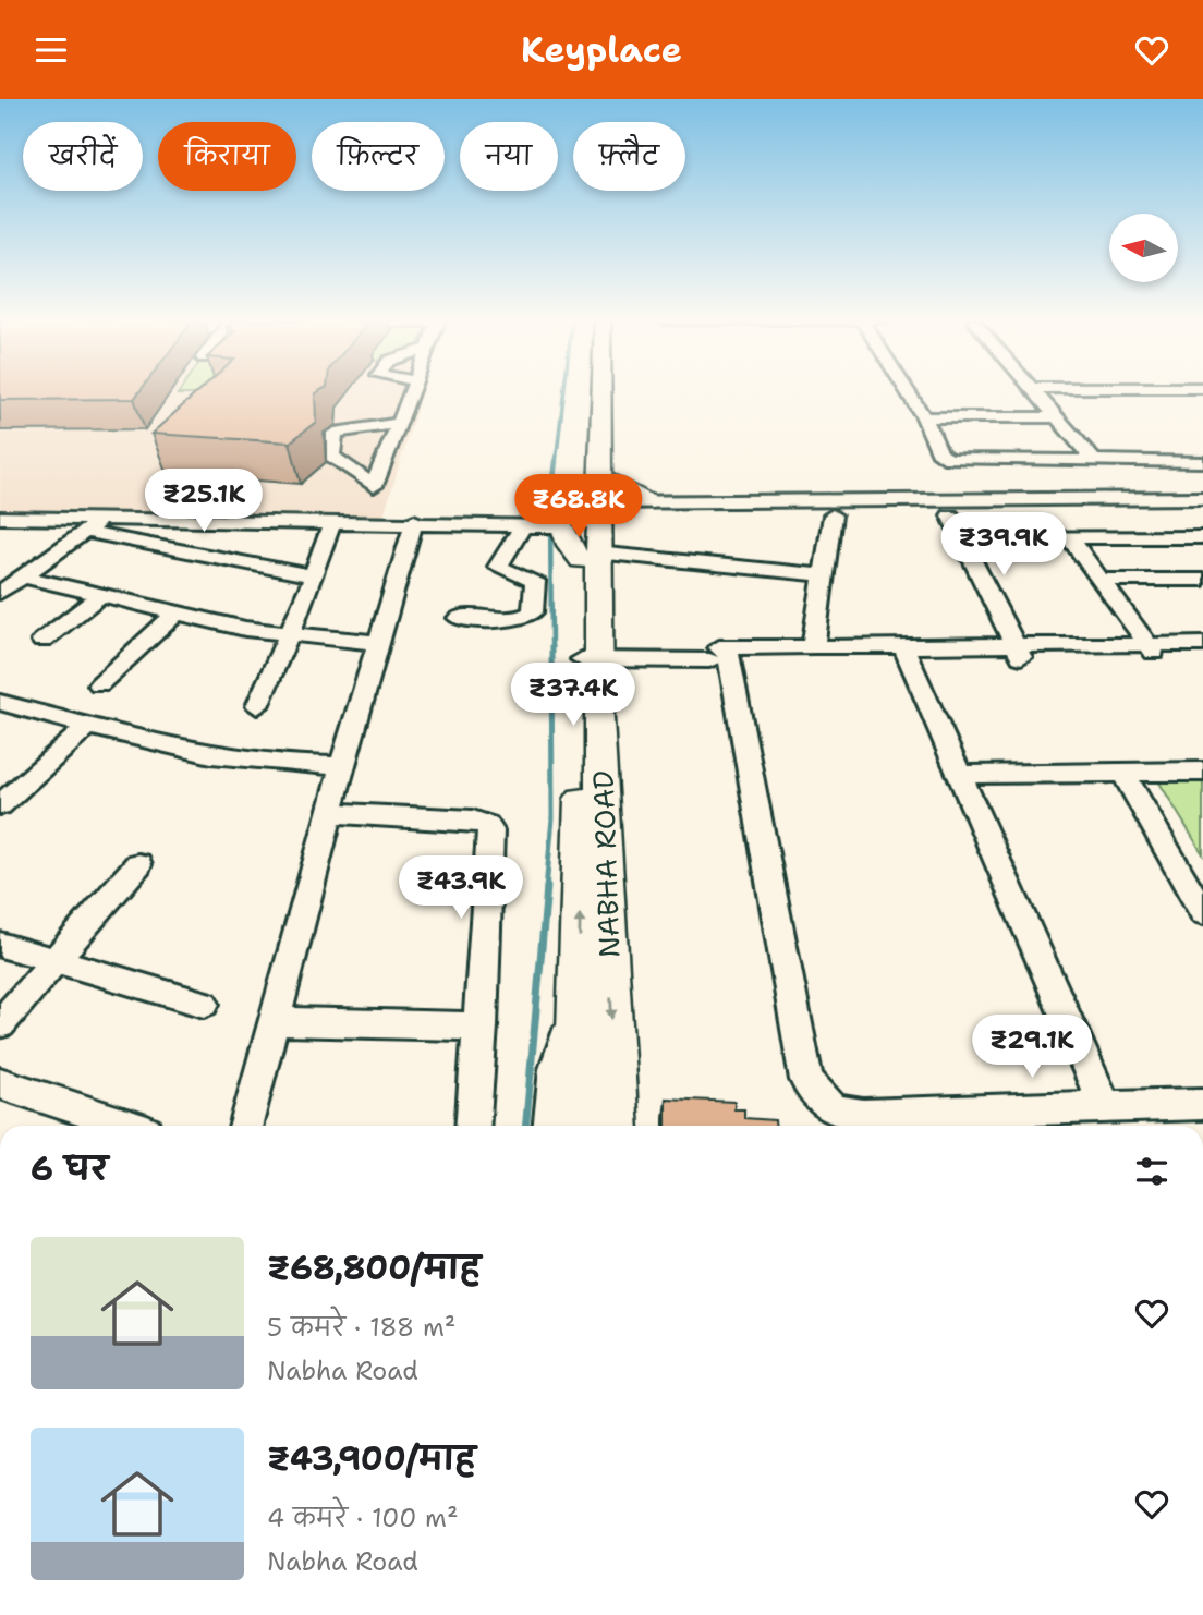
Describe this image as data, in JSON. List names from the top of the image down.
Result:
{
  "streets": {
    "main road": ["NABHA ROAD"]
  },
  "north": "left",
  "page": {
    "header": "Keyplace",
    "chip": [
      "खरीदें",
      "किराया",
      "फ़िल्टर",
      "नया",
      "फ़्लैट"
    ],
    "price": [
      "₹25.1K",
      "₹68.8K",
      "₹39.9K",
      "₹37.4K",
      "₹43.9K",
      "₹29.1K"
    ],
    "heading": "6 घर",
    "list": [
      {
        "name": "₹68,800/माह",
        "note": "5 कमरे · 188 m² · Nabha Road"
      },
      {
        "name": "₹43,900/माह",
        "note": "4 कमरे · 100 m² · Nabha Road"
      }
    ]
  }
}
